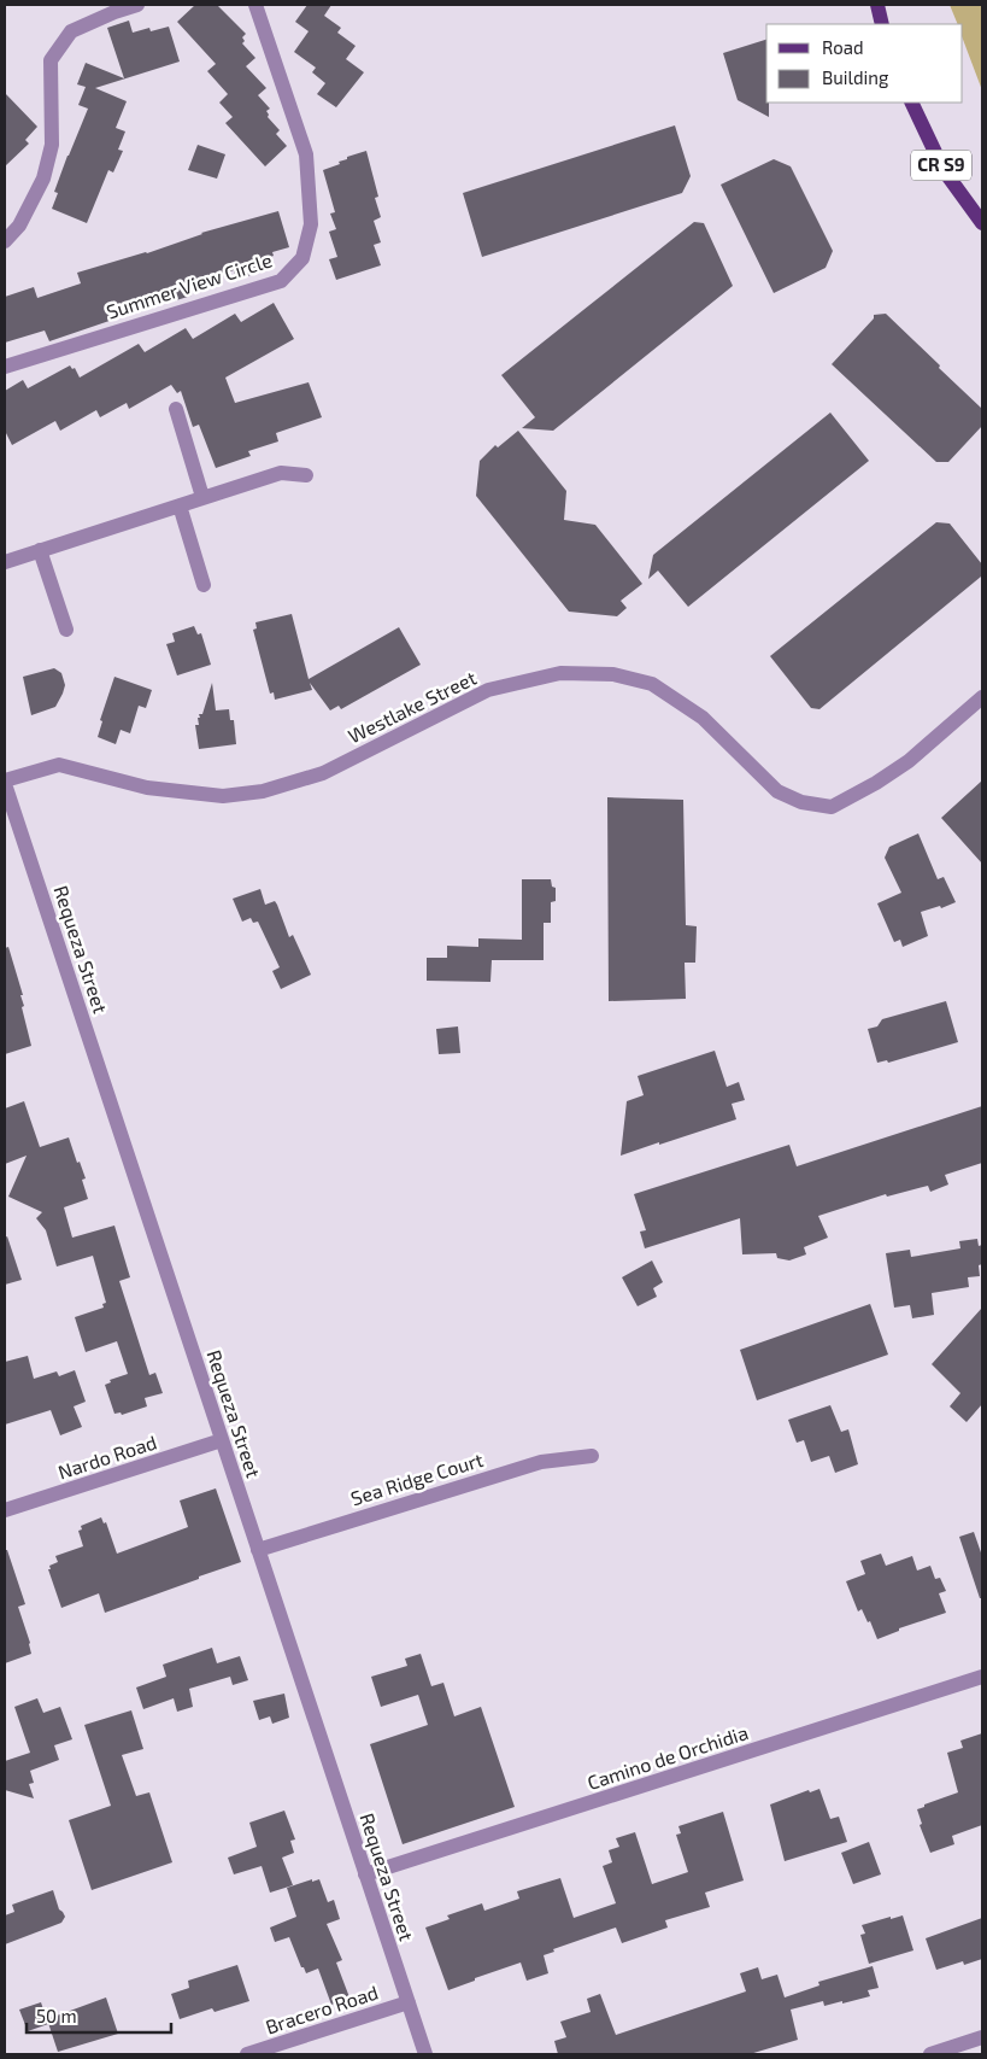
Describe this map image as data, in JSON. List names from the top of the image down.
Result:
{
  "streets": {
    "main road": ["CR S9"],
    "street": [
      "Summer View Circle",
      "Westlake Street",
      "Requeza Street",
      "Nardo Road",
      "Sea Ridge Court",
      "Camino de Orchidia",
      "Bracero Road"
    ]
  },
  "crossings": [
    ["Westlake Street", "Requeza Street"],
    ["Requeza Street", "Nardo Road"],
    ["Requeza Street", "Sea Ridge Court"],
    ["Requeza Street", "Camino de Orchidia"],
    ["Requeza Street", "Bracero Road"]
  ],
  "legend": ["Road", "Building"],
  "scale_bar": "50 m"
}
